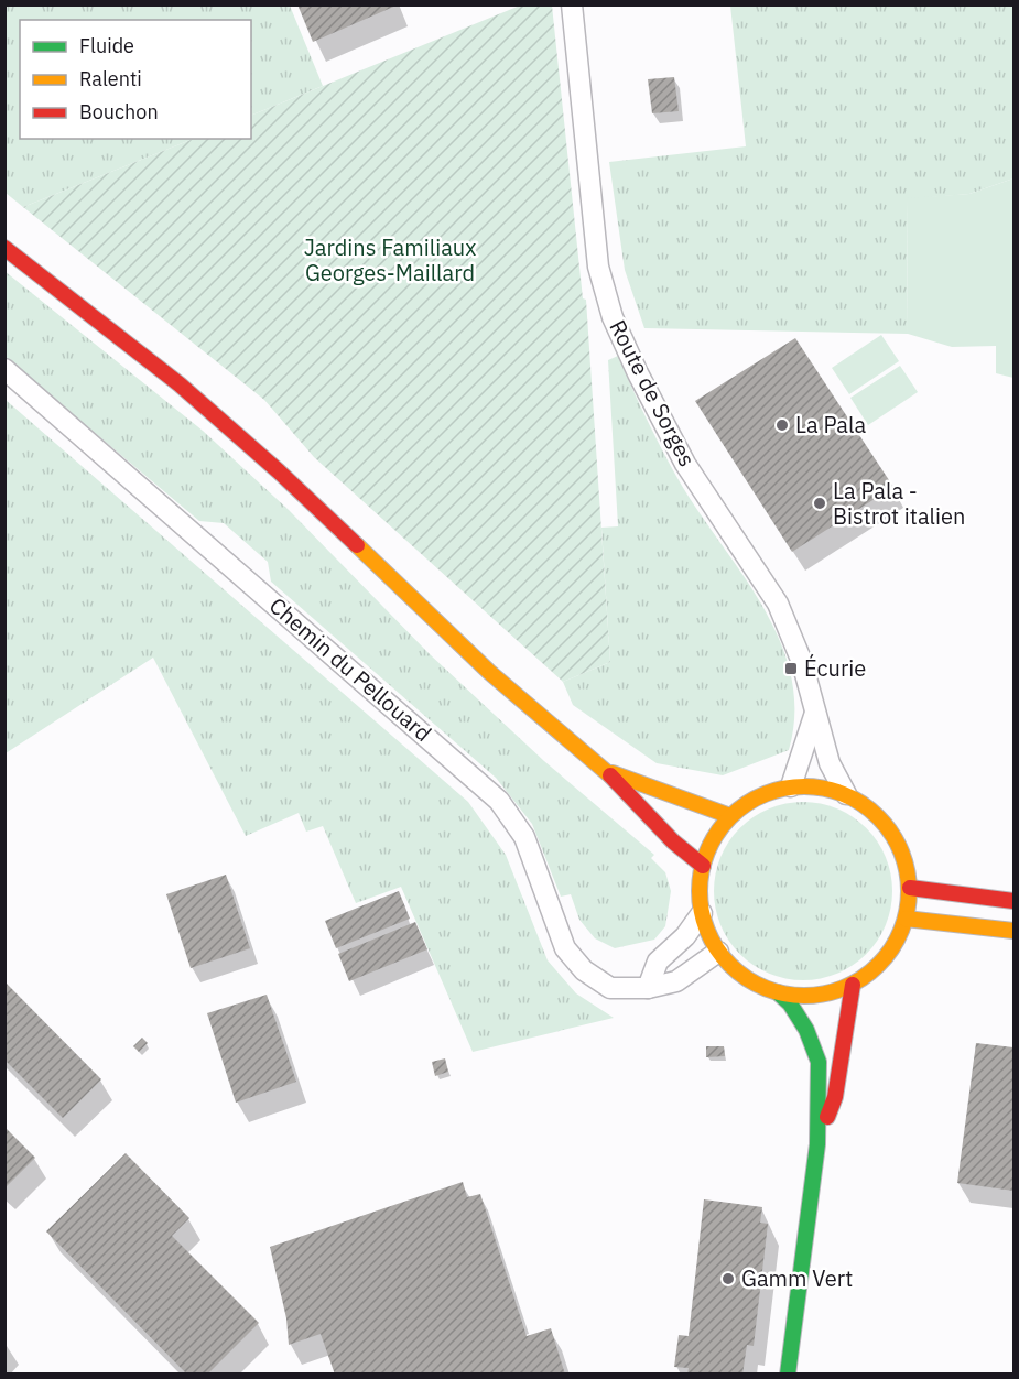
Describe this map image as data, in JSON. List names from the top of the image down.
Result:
{
  "streets": {
    "street": ["Route de Sorges", "Chemin du Pellouard"]
  },
  "crossings": [
    ["Route de Sorges", "Chemin du Pellouard"]
  ],
  "parks": ["Jardins Familiaux Georges-Maillard"],
  "places": {
    "other": ["La Pala", "La Pala - Bistrot italien", "Gamm Vert"],
    "transit": ["Écurie"]
  },
  "legend": ["Fluide", "Ralenti", "Bouchon"]
}
